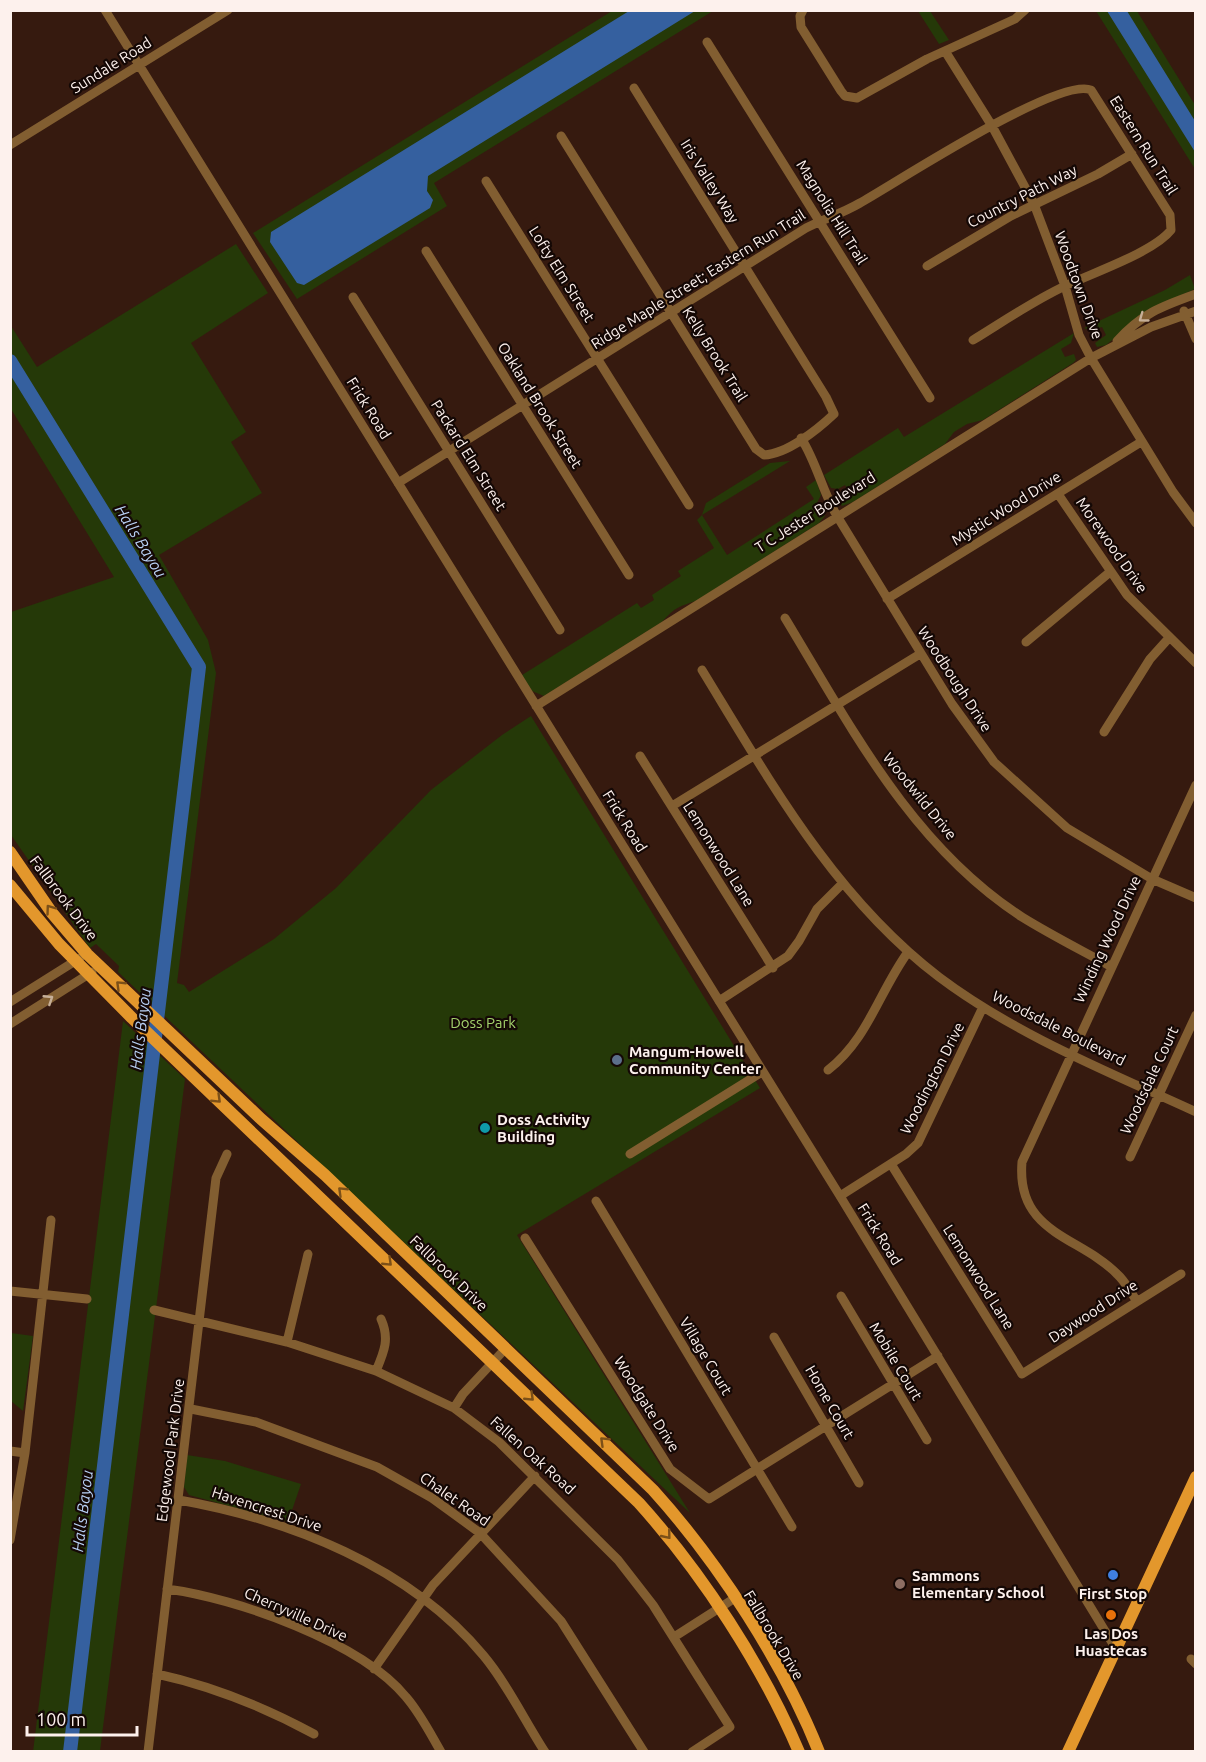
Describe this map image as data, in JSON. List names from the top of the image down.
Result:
{
  "streets": {
    "main road": ["Fallbrook Drive"],
    "street": [
      "Sundale Road",
      "Eastern Run Trail",
      "Iris Valley Way",
      "Country Path Way",
      "Magnolia Hill Trail",
      "Lofty Elm Street",
      "Ridge Maple Street; Eastern Run Trail",
      "Woodtown Drive",
      "Kelly Brook Trail",
      "Oakland Brook Street",
      "Frick Road",
      "Packard Elm Street",
      "Mystic Wood Drive",
      "T C Jester Boulevard",
      "Morewood Drive",
      "Woodbough Drive",
      "Woodwild Drive",
      "Lemonwood Lane",
      "Winding Wood Drive",
      "Woodsdale Boulevard",
      "Woodington Drive",
      "Woodsdale Court",
      "Daywood Drive",
      "Village Court",
      "Mobile Court",
      "Home Court",
      "Woodgate Drive",
      "Edgewood Park Drive",
      "Fallen Oak Road",
      "Chalet Road",
      "Havencrest Drive",
      "Cherryville Drive"
    ]
  },
  "crossings": [
    ["Sundale Road", "Frick Road"],
    ["Eastern Run Trail", "Country Path Way"],
    ["Eastern Run Trail", "Ridge Maple Street; Eastern Run Trail"],
    ["Eastern Run Trail", "Woodtown Drive"],
    ["Iris Valley Way", "Ridge Maple Street; Eastern Run Trail"],
    ["Iris Valley Way", "Kelly Brook Trail"],
    ["Country Path Way", "Woodtown Drive"],
    ["Magnolia Hill Trail", "Ridge Maple Street; Eastern Run Trail"],
    ["Lofty Elm Street", "Ridge Maple Street; Eastern Run Trail"],
    ["Ridge Maple Street; Eastern Run Trail", "Woodtown Drive"],
    ["Ridge Maple Street; Eastern Run Trail", "Kelly Brook Trail"],
    ["Ridge Maple Street; Eastern Run Trail", "Oakland Brook Street"],
    ["Ridge Maple Street; Eastern Run Trail", "Frick Road"],
    ["Ridge Maple Street; Eastern Run Trail", "Packard Elm Street"],
    ["Woodtown Drive", "Mystic Wood Drive"],
    ["Woodtown Drive", "T C Jester Boulevard"],
    ["Kelly Brook Trail", "Woodbough Drive"],
    ["Frick Road", "T C Jester Boulevard"],
    ["Frick Road", "Woodington Drive"],
    ["Frick Road", "Woodgate Drive"],
    ["Mystic Wood Drive", "Morewood Drive"],
    ["Mystic Wood Drive", "Woodbough Drive"],
    ["T C Jester Boulevard", "Woodbough Drive"],
    ["Woodbough Drive", "Winding Wood Drive"],
    ["Woodwild Drive", "Winding Wood Drive"],
    ["Lemonwood Lane", "Woodington Drive"],
    ["Lemonwood Lane", "Daywood Drive"],
    ["Winding Wood Drive", "Woodsdale Boulevard"],
    ["Winding Wood Drive", "Daywood Drive"],
    ["Woodsdale Boulevard", "Woodington Drive"],
    ["Woodsdale Boulevard", "Woodsdale Court"],
    ["Village Court", "Woodgate Drive"],
    ["Mobile Court", "Woodgate Drive"],
    ["Home Court", "Woodgate Drive"],
    ["Edgewood Park Drive", "Fallen Oak Road"],
    ["Edgewood Park Drive", "Chalet Road"],
    ["Edgewood Park Drive", "Havencrest Drive"],
    ["Edgewood Park Drive", "Cherryville Drive"]
  ],
  "water": ["Halls Bayou"],
  "parks": ["Doss Park"],
  "places": [
    "Mangum-Howell Community Center",
    "Doss Activity Building",
    "First Stop",
    "Sammons Elementary School",
    "Las Dos Huastecas"
  ],
  "scale_bar": "100 m"
}
